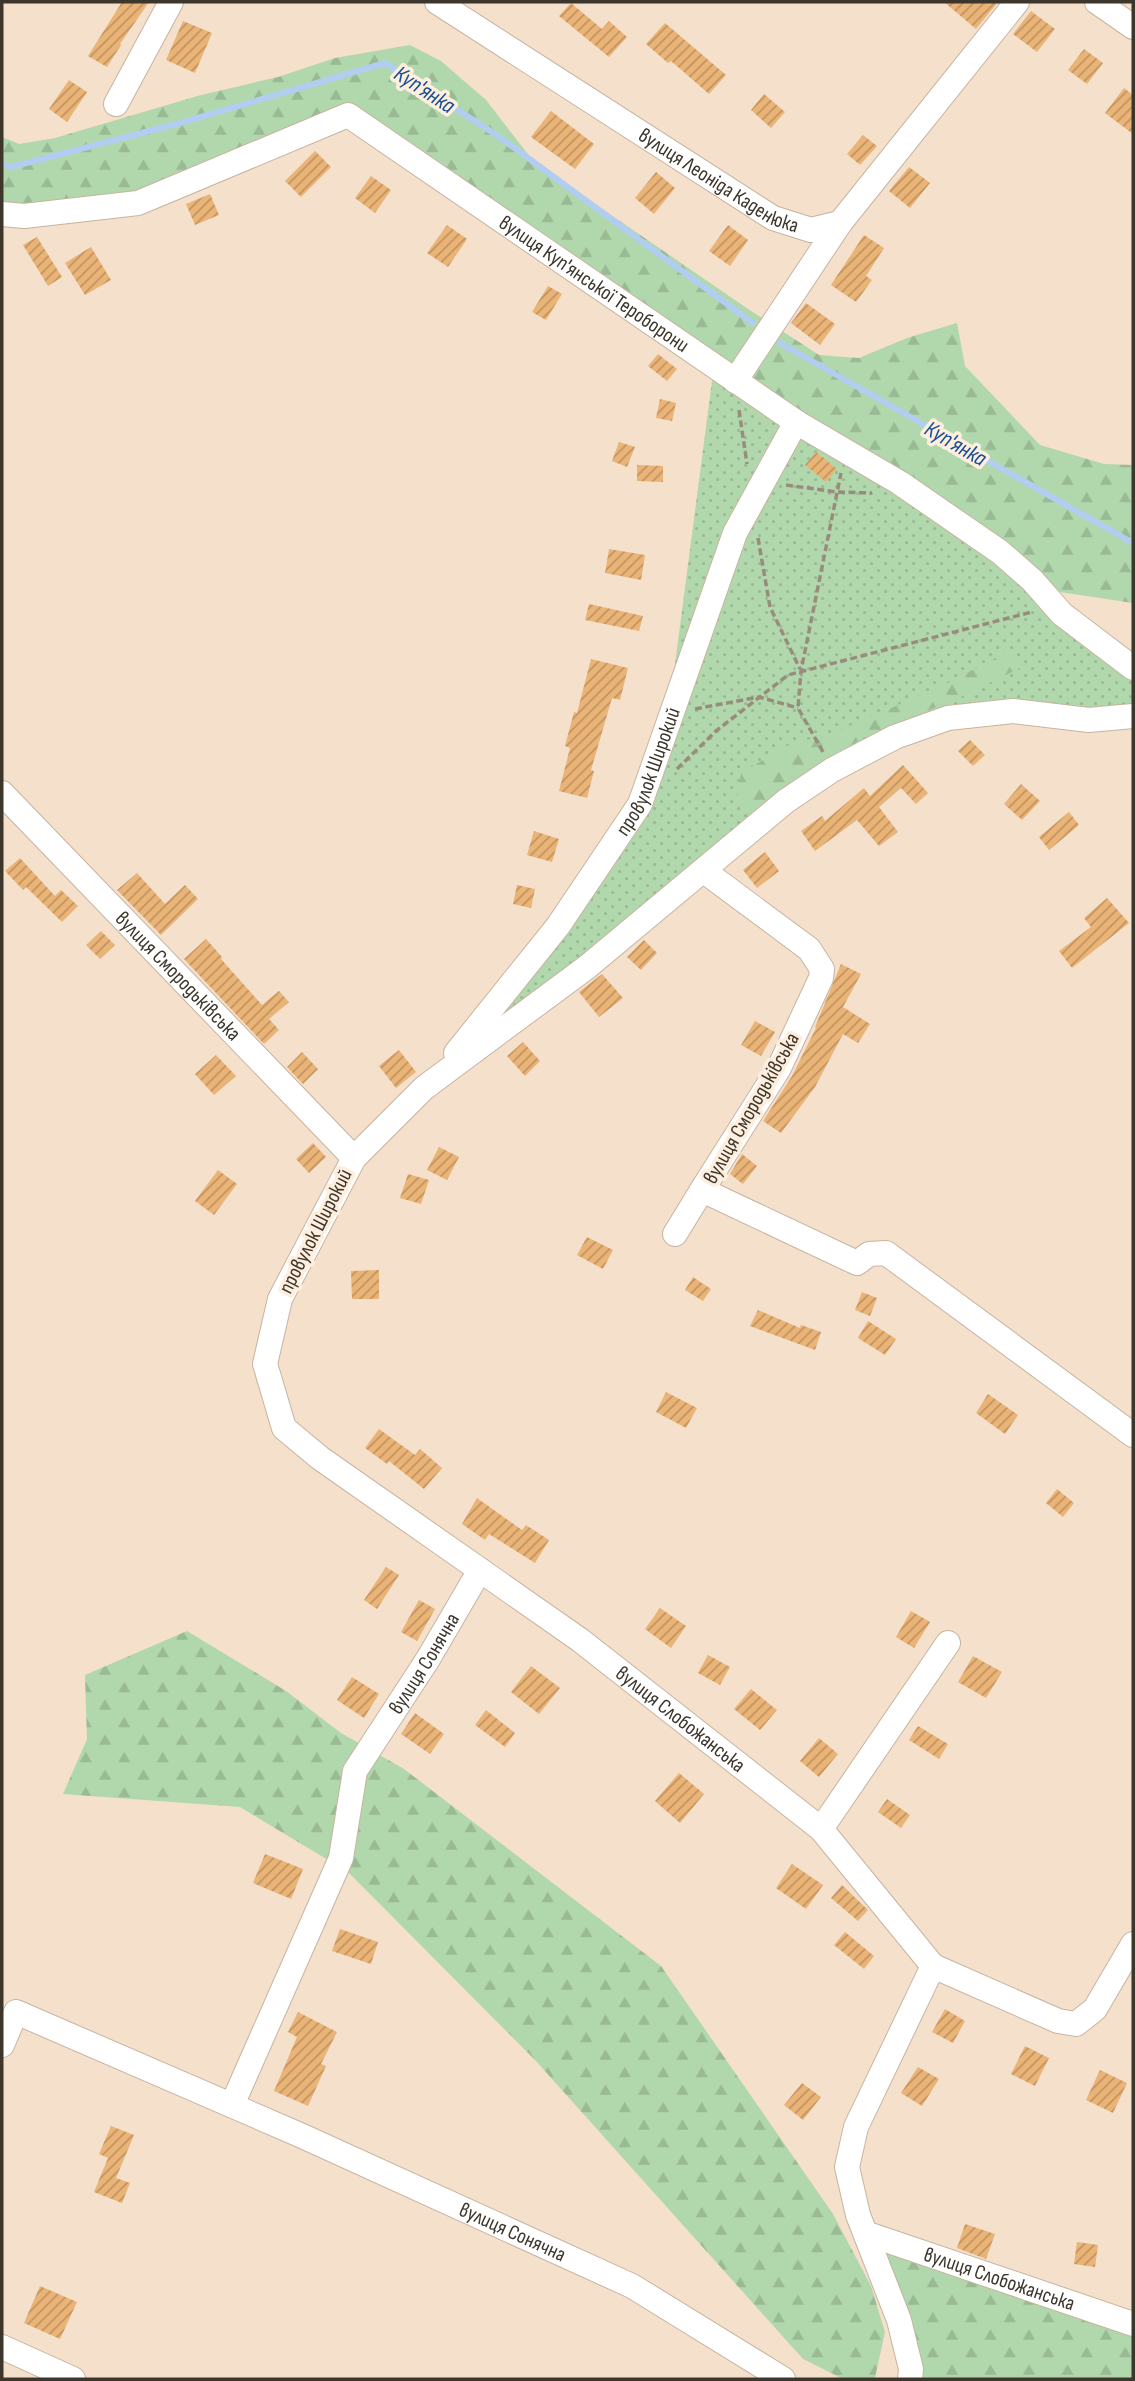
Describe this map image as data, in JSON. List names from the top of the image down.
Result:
{
  "streets": {
    "street": [
      "вулиця Леоніда Каденюка",
      "вулиця Куп'янської Тероборони",
      "провулок Широкий",
      "вулиця Смородьківська",
      "вулиця Сонячна",
      "вулиця Слобожанська"
    ]
  },
  "crossings": [
    ["вулиця Куп'янської Тероборони", "провулок Широкий"],
    ["провулок Широкий", "вулиця Смородьківська"],
    ["провулок Широкий", "вулиця Слобожанська"],
    ["вулиця Сонячна", "вулиця Слобожанська"]
  ],
  "water": ["Куп'янка"]
}
